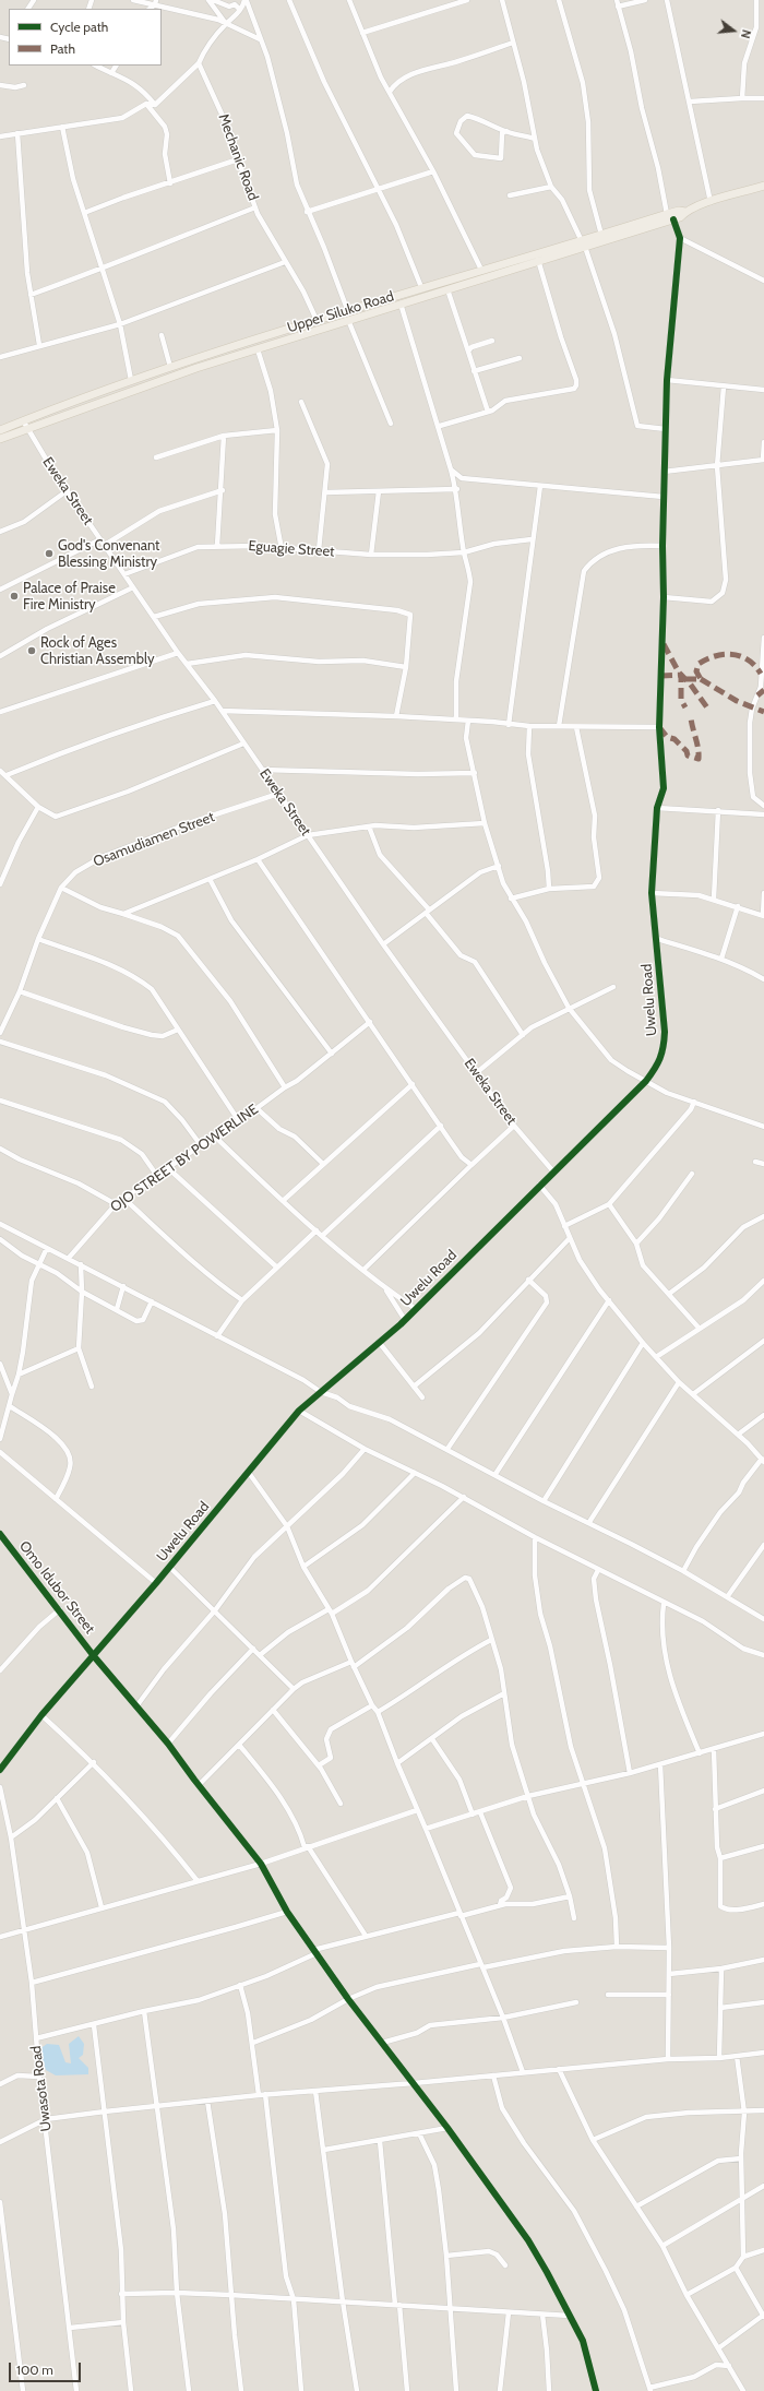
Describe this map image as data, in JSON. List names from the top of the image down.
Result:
{
  "streets": {
    "main road": ["Upper Siluko Road"],
    "street": [
      "Mechanic Road",
      "Eweka Street",
      "Eguagie Street",
      "Osamudiamen Street",
      "Uwelu Road",
      "OJO STREET BY POWERLINE",
      "Omo Idubor Street",
      "Uwasota Road"
    ]
  },
  "crossings": [
    ["Mechanic Road", "Upper Siluko Road"],
    ["Upper Siluko Road", "Eweka Street"],
    ["Eweka Street", "Eguagie Street"],
    ["Eweka Street", "Osamudiamen Street"],
    ["Eweka Street", "Uwelu Road"],
    ["Uwelu Road", "Omo Idubor Street"]
  ],
  "places": ["God's Convenant Blessing Ministry", "Palace of Praise Fire Ministry", "Rock of Ages Christian Assembly"],
  "legend": ["Cycle path", "Path"],
  "scale_bar": "100 m",
  "north": "right"
}
